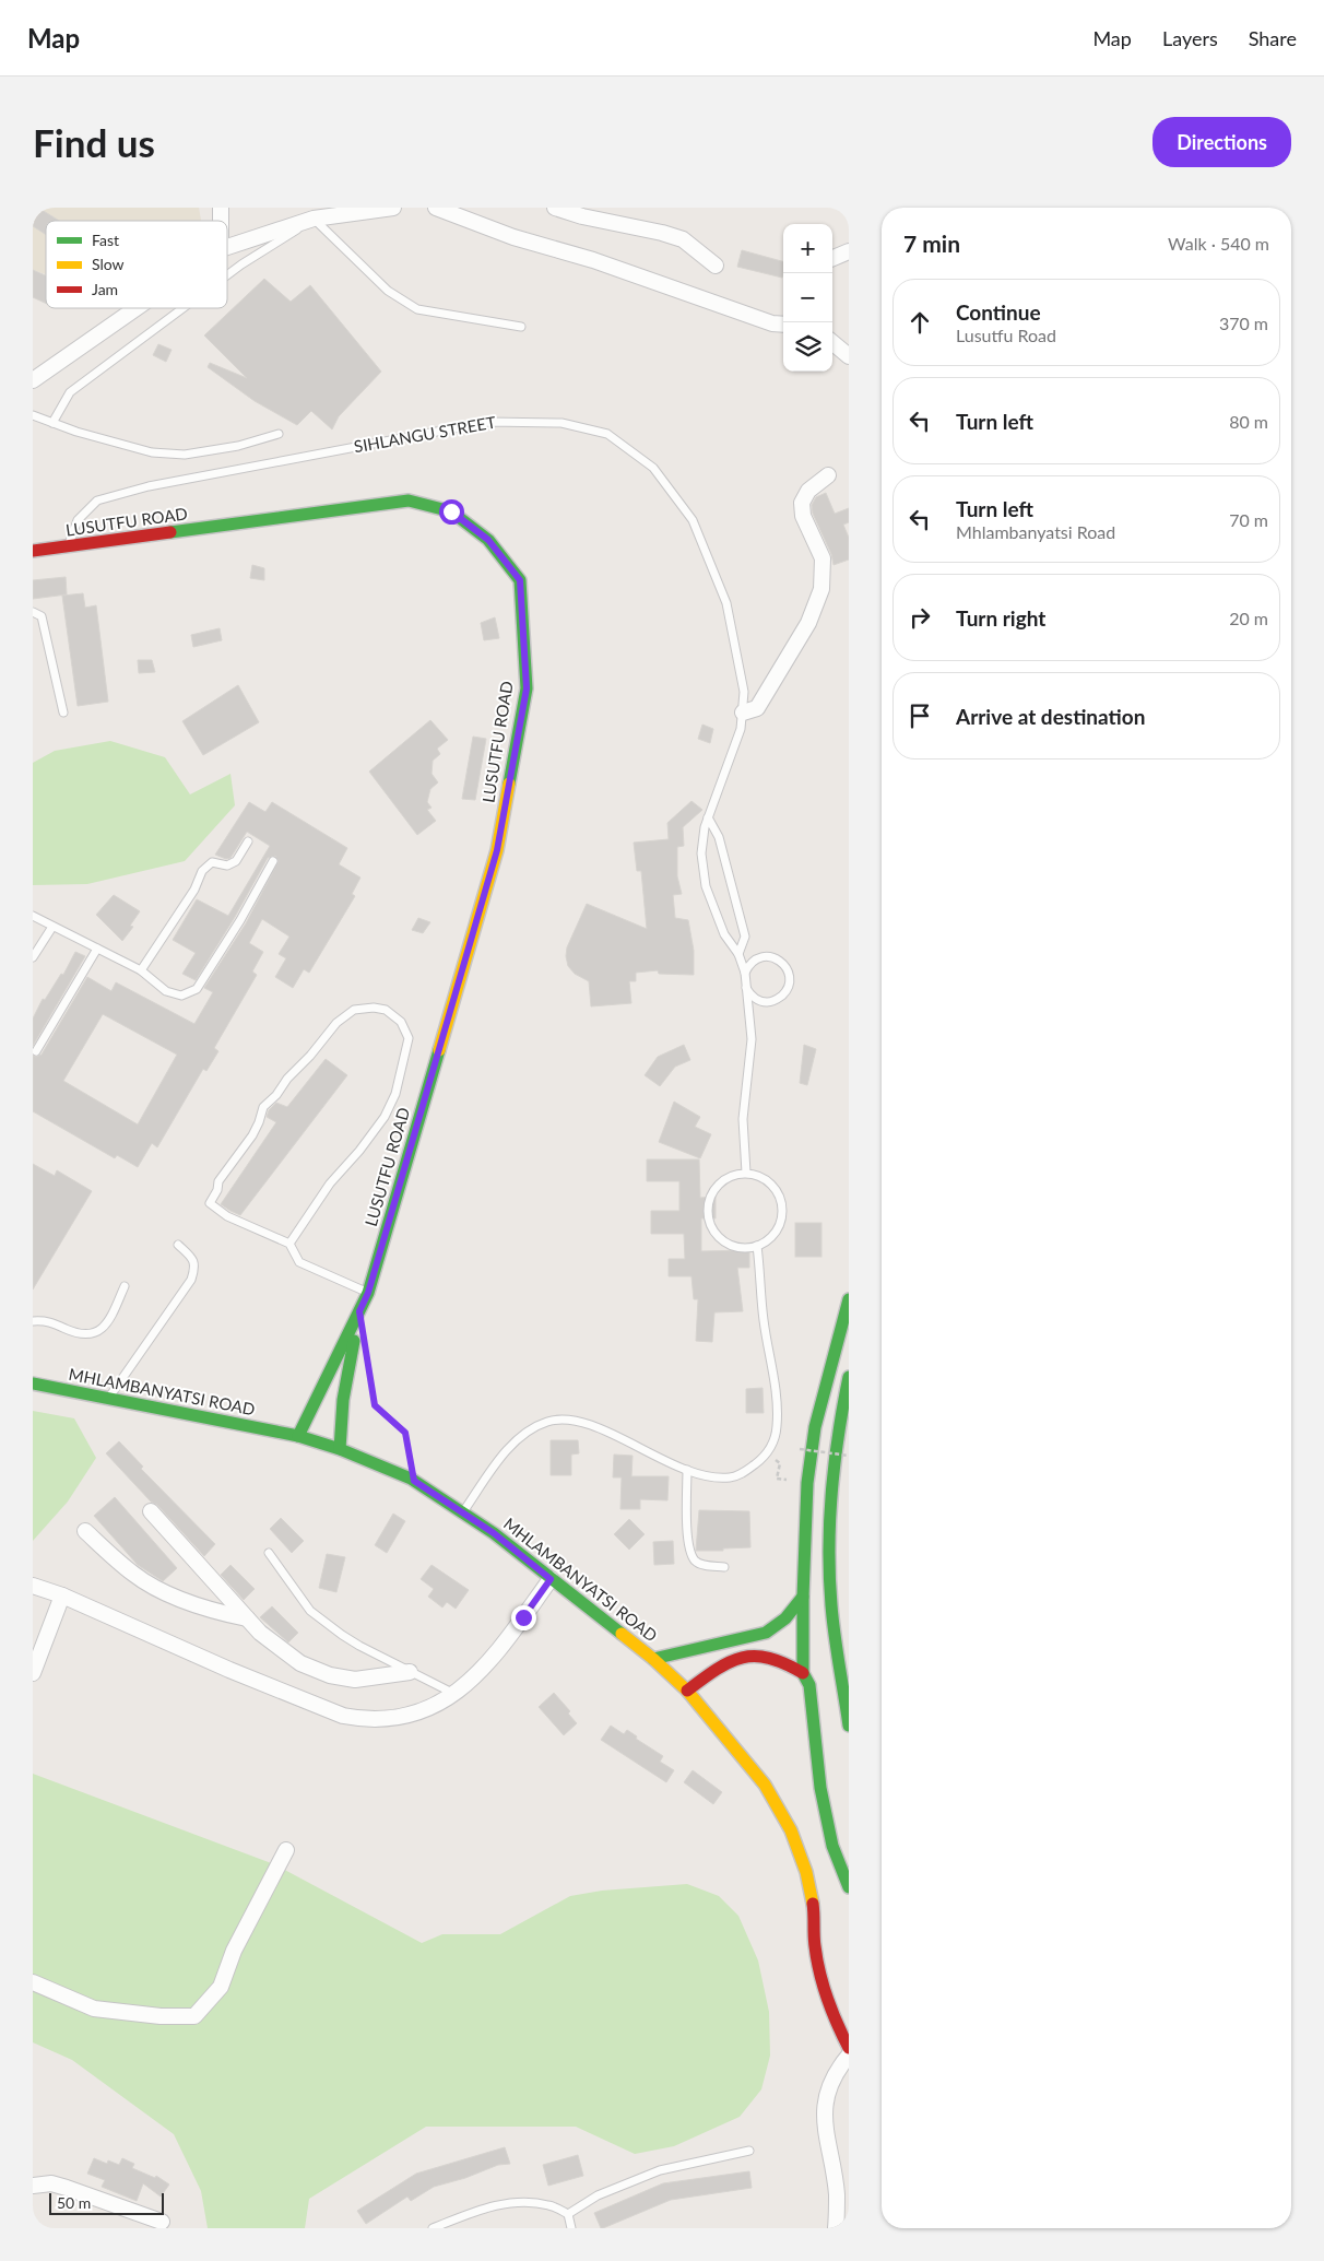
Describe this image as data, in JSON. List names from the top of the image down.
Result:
{
  "streets": {
    "main road": ["LUSUTFU ROAD", "MHLAMBANYATSI ROAD"],
    "lane": ["SIHLANGU STREET"]
  },
  "crossings": [
    ["SIHLANGU STREET", "LUSUTFU ROAD"],
    ["LUSUTFU ROAD", "MHLAMBANYATSI ROAD"]
  ],
  "legend": ["Fast", "Slow", "Jam"],
  "scale_bar": "50 m",
  "page": {
    "header": "Map",
    "nav": ["Map", "Layers", "Share"],
    "buttons": "Directions",
    "title": "Find us",
    "heading": ["7 min", "Walk · 540 m"],
    "map_buttons": ["+", "−"],
    "list": [
      ["Continue", "Lusutfu Road", "370 m"],
      ["Turn left", "80 m"],
      ["Turn left", "Mhlambanyatsi Road", "70 m"],
      ["Turn right", "20 m"],
      "Arrive at destination"
    ],
    "scale": "50 m"
  }
}
